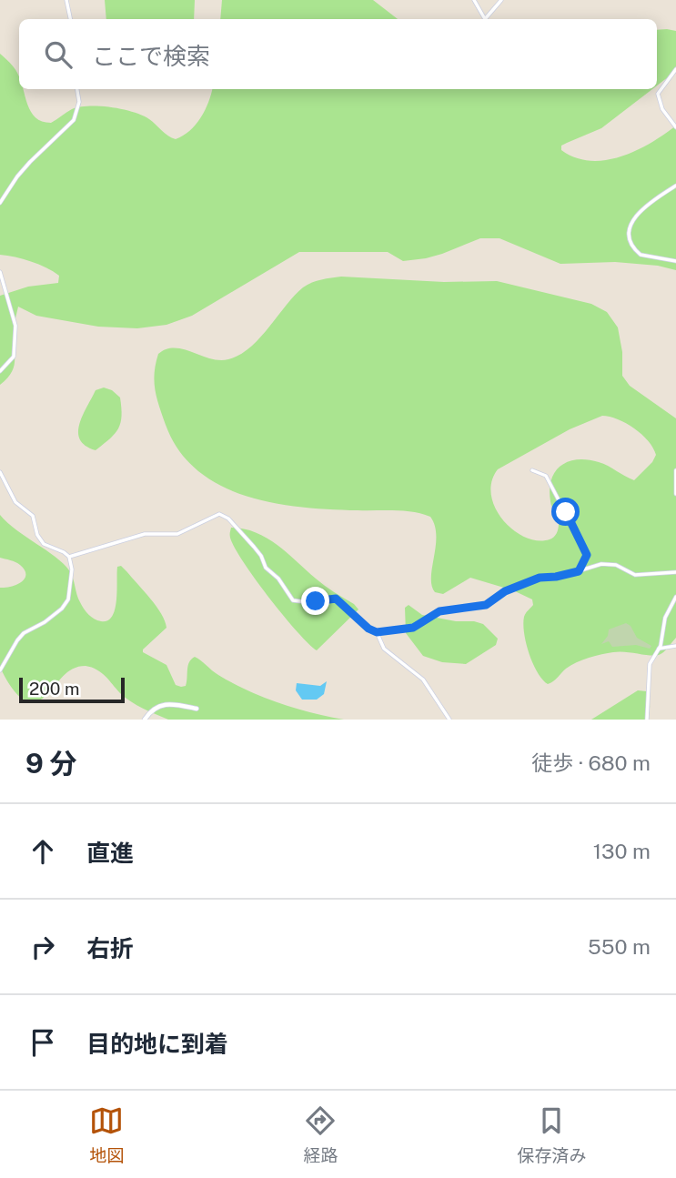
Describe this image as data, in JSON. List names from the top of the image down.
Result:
{
  "scale_bar": "200 m",
  "page": {
    "search": "ここで検索",
    "scale": "200 m",
    "heading": ["9 分", "徒歩 · 680 m"],
    "list": [
      ["直進", "130 m"],
      ["右折", "550 m"],
      "目的地に到着"
    ],
    "nav": ["地図", "経路", "保存済み"]
  }
}
